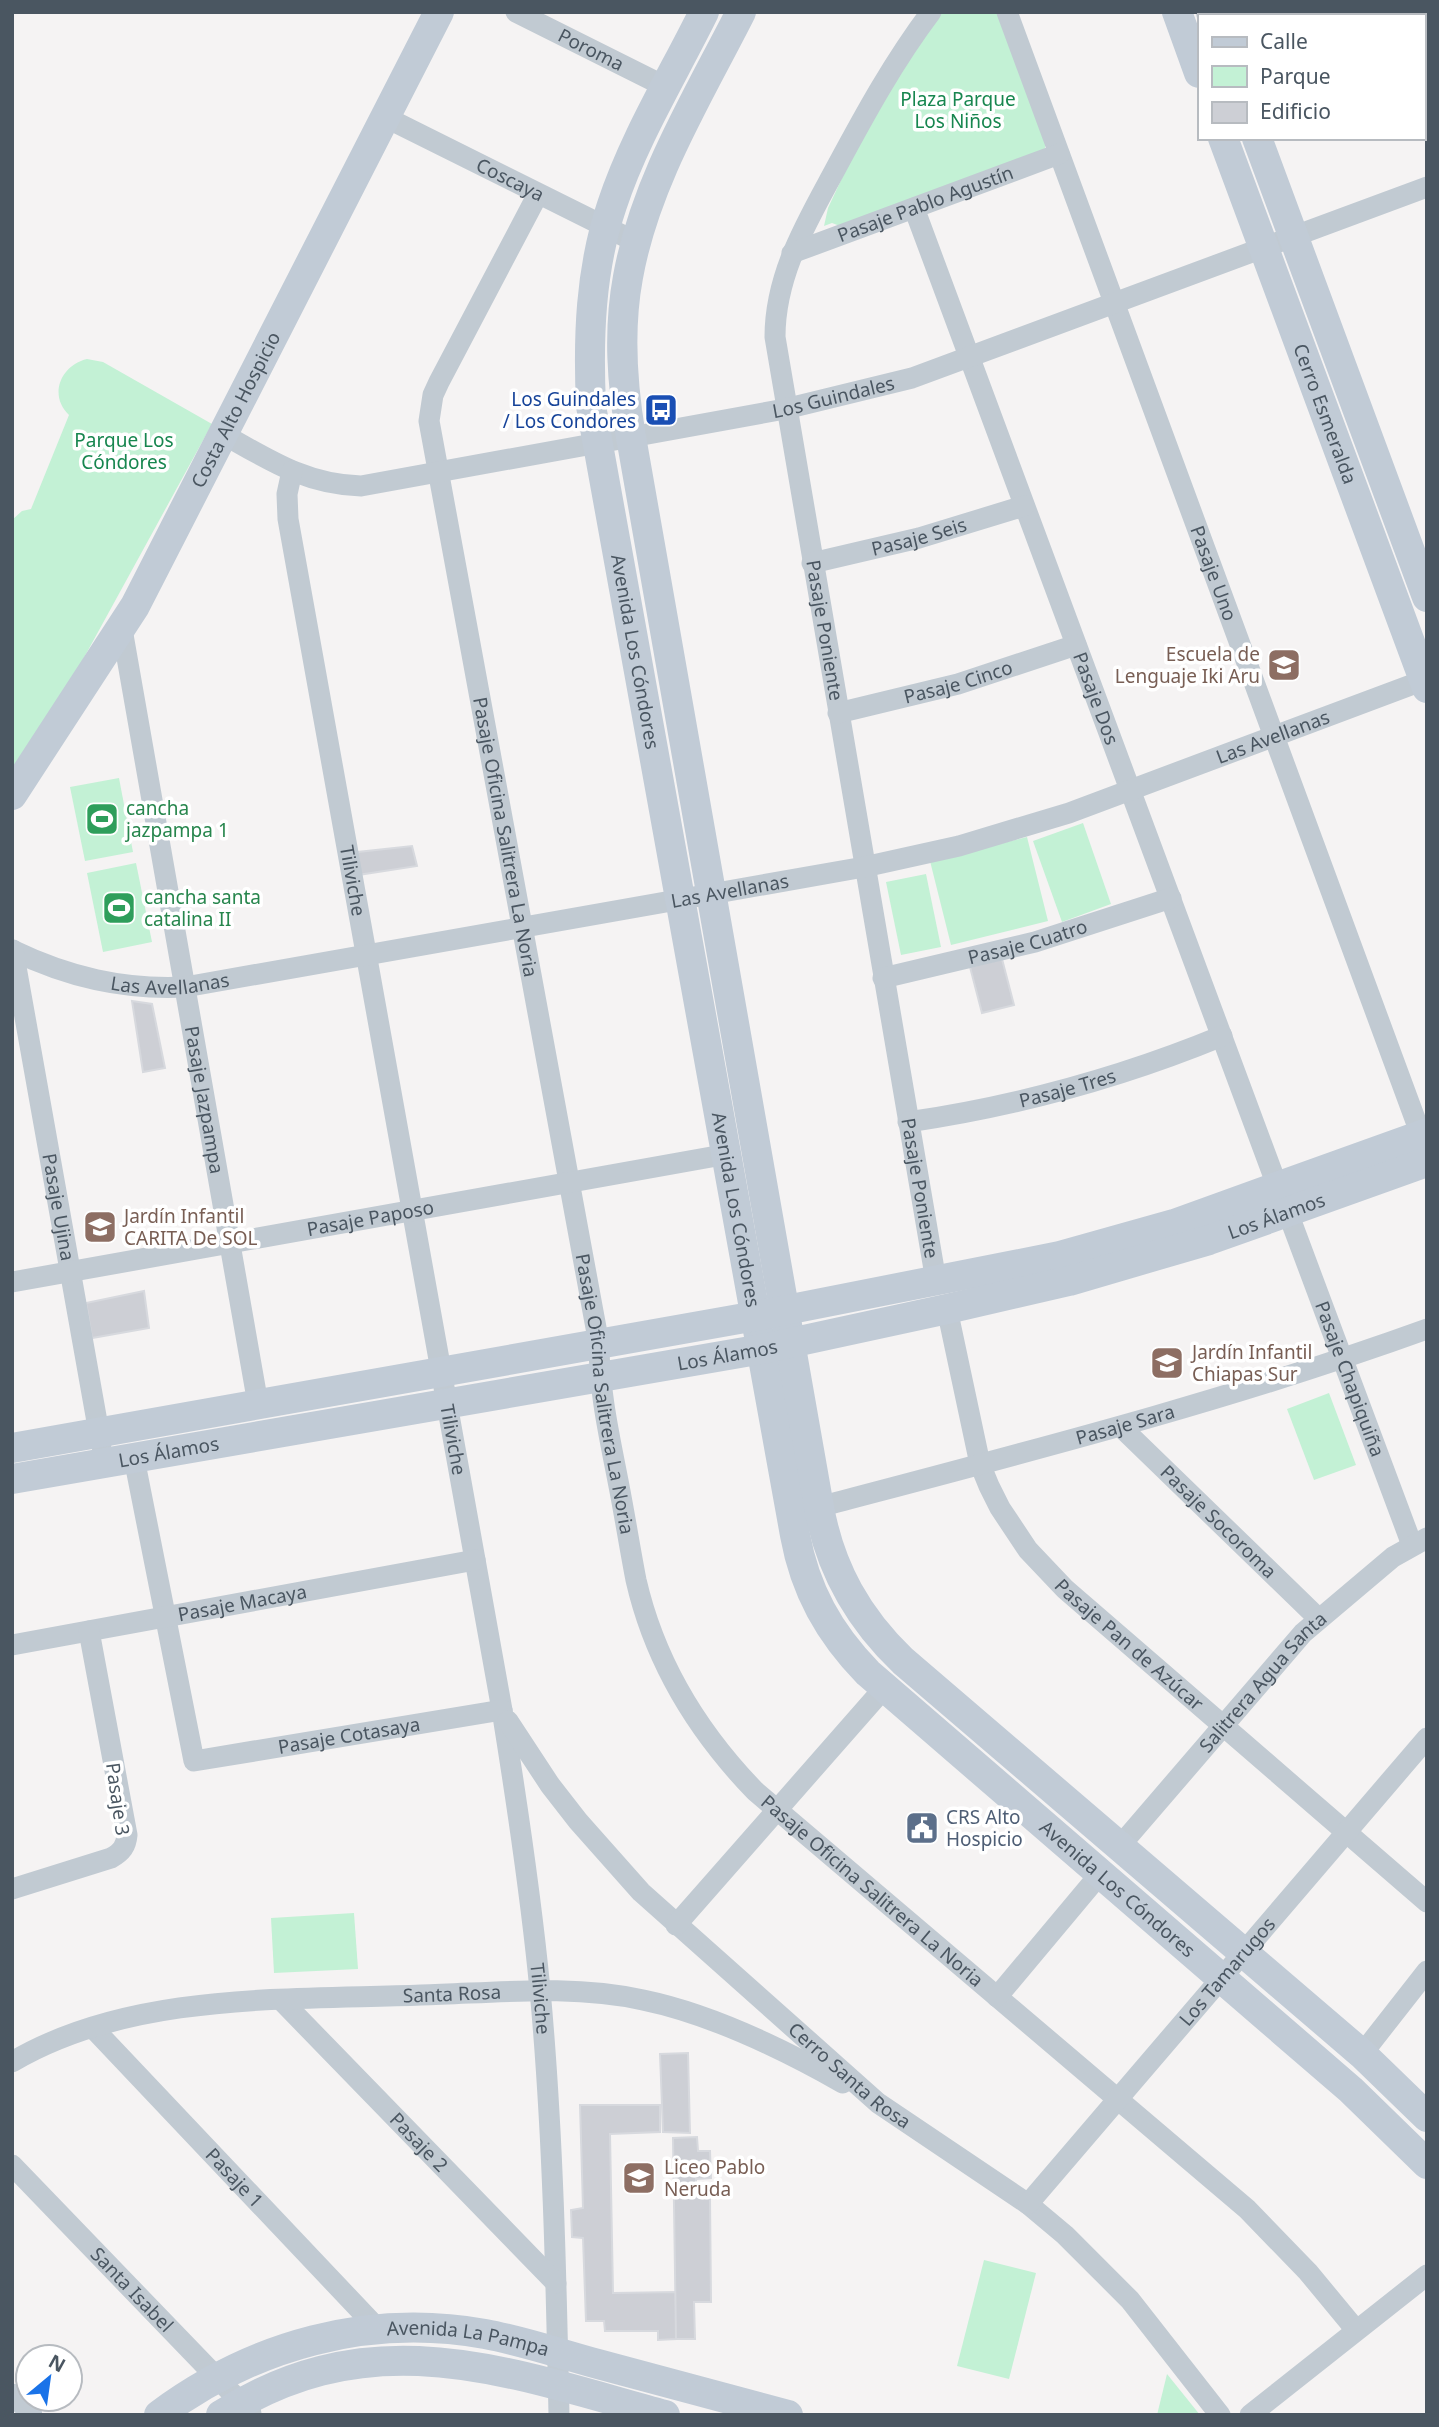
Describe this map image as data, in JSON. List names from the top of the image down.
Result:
{
  "streets": {
    "street": [
      "Poroma",
      "Coscaya",
      "Pasaje Pablo Agustín",
      "Los Guindales",
      "Costa Alto Hospicio",
      "Cerro Esmeralda",
      "Pasaje Seis",
      "Pasaje Uno",
      "Pasaje Poniente",
      "Avenida Los Cóndores",
      "Pasaje Cinco",
      "Pasaje Dos",
      "Las Avellanas",
      "Pasaje Oficina Salitrera La Noria",
      "Tiliviche",
      "Pasaje Cuatro",
      "Pasaje Tres",
      "Pasaje Jazpampa",
      "Pasaje Ujina",
      "Los Álamos",
      "Pasaje Paposo",
      "Pasaje Chapiquiña",
      "Pasaje Sara",
      "Pasaje Socoroma",
      "Pasaje Macaya",
      "Pasaje Pan de Azúcar",
      "Salitrera Agua Santa",
      "Pasaje Cotasaya",
      "Pasaje 3",
      "Los Tamarugos",
      "Santa Rosa",
      "Cerro Santa Rosa",
      "Pasaje 2",
      "Pasaje 1",
      "Santa Isabel",
      "Avenida La Pampa"
    ]
  },
  "crossings": [
    ["Poroma", "Avenida Los Cóndores"],
    ["Coscaya", "Costa Alto Hospicio"],
    ["Coscaya", "Avenida Los Cóndores"],
    ["Coscaya", "Pasaje Oficina Salitrera La Noria"],
    ["Pasaje Pablo Agustín", "Pasaje Uno"],
    ["Pasaje Pablo Agustín", "Pasaje Poniente"],
    ["Pasaje Pablo Agustín", "Pasaje Dos"],
    ["Los Guindales", "Costa Alto Hospicio"],
    ["Los Guindales", "Cerro Esmeralda"],
    ["Los Guindales", "Pasaje Uno"],
    ["Los Guindales", "Pasaje Poniente"],
    ["Los Guindales", "Avenida Los Cóndores"],
    ["Los Guindales", "Pasaje Dos"],
    ["Los Guindales", "Pasaje Oficina Salitrera La Noria"],
    ["Los Guindales", "Tiliviche"],
    ["Costa Alto Hospicio", "Pasaje Jazpampa"],
    ["Cerro Esmeralda", "Las Avellanas"],
    ["Pasaje Seis", "Pasaje Poniente"],
    ["Pasaje Seis", "Pasaje Dos"],
    ["Pasaje Uno", "Las Avellanas"],
    ["Pasaje Uno", "Los Álamos"],
    ["Pasaje Poniente", "Pasaje Cinco"],
    ["Pasaje Poniente", "Las Avellanas"],
    ["Pasaje Poniente", "Pasaje Cuatro"],
    ["Pasaje Poniente", "Pasaje Tres"],
    ["Pasaje Poniente", "Los Álamos"],
    ["Avenida Los Cóndores", "Las Avellanas"],
    ["Avenida Los Cóndores", "Los Álamos"],
    ["Avenida Los Cóndores", "Pasaje Paposo"],
    ["Avenida Los Cóndores", "Pasaje Sara"],
    ["Avenida Los Cóndores", "Salitrera Agua Santa"],
    ["Avenida Los Cóndores", "Los Tamarugos"],
    ["Pasaje Cinco", "Pasaje Dos"],
    ["Pasaje Dos", "Las Avellanas"],
    ["Pasaje Dos", "Pasaje Cuatro"],
    ["Pasaje Dos", "Pasaje Tres"],
    ["Pasaje Dos", "Los Álamos"],
    ["Pasaje Dos", "Pasaje Chapiquiña"],
    ["Las Avellanas", "Pasaje Oficina Salitrera La Noria"],
    ["Las Avellanas", "Tiliviche"],
    ["Las Avellanas", "Pasaje Jazpampa"],
    ["Las Avellanas", "Pasaje Ujina"],
    ["Pasaje Oficina Salitrera La Noria", "Los Álamos"],
    ["Pasaje Oficina Salitrera La Noria", "Pasaje Paposo"],
    ["Pasaje Oficina Salitrera La Noria", "Los Tamarugos"],
    ["Tiliviche", "Los Álamos"],
    ["Tiliviche", "Pasaje Paposo"],
    ["Tiliviche", "Pasaje Macaya"],
    ["Tiliviche", "Pasaje Cotasaya"],
    ["Tiliviche", "Santa Rosa"],
    ["Tiliviche", "Cerro Santa Rosa"],
    ["Tiliviche", "Pasaje 2"],
    ["Tiliviche", "Avenida La Pampa"],
    ["Pasaje Jazpampa", "Los Álamos"],
    ["Pasaje Jazpampa", "Pasaje Paposo"],
    ["Pasaje Ujina", "Los Álamos"],
    ["Pasaje Ujina", "Pasaje Paposo"],
    ["Los Álamos", "Pasaje Chapiquiña"],
    ["Los Álamos", "Pasaje Pan de Azúcar"],
    ["Pasaje Chapiquiña", "Pasaje Sara"],
    ["Pasaje Chapiquiña", "Salitrera Agua Santa"],
    ["Pasaje Sara", "Pasaje Socoroma"],
    ["Pasaje Sara", "Pasaje Pan de Azúcar"],
    ["Pasaje Socoroma", "Salitrera Agua Santa"],
    ["Pasaje Macaya", "Pasaje Cotasaya"],
    ["Pasaje Macaya", "Pasaje 3"],
    ["Pasaje Pan de Azúcar", "Salitrera Agua Santa"],
    ["Pasaje Pan de Azúcar", "Los Tamarugos"],
    ["Pasaje Cotasaya", "Cerro Santa Rosa"],
    ["Los Tamarugos", "Cerro Santa Rosa"],
    ["Santa Rosa", "Cerro Santa Rosa"],
    ["Santa Rosa", "Pasaje 2"],
    ["Santa Rosa", "Pasaje 1"],
    ["Pasaje 1", "Avenida La Pampa"],
    ["Santa Isabel", "Avenida La Pampa"]
  ],
  "parks": ["Plaza Parque Los Niños", "Parque Los Cóndores"],
  "places": {
    "bus stop": ["Los Guindales / Los Condores"],
    "school or university": [
      "Escuela de Lenguaje Iki Aru",
      "Jardín Infantil CARITA De SOL",
      "Jardín Infantil Chiapas Sur",
      "Liceo Pablo Neruda"
    ],
    "sports": ["cancha jazpampa 1", "cancha santa catalina II"],
    "public building": ["CRS Alto Hospicio"]
  },
  "legend": ["Calle", "Parque", "Edificio"],
  "north": "top right"
}
